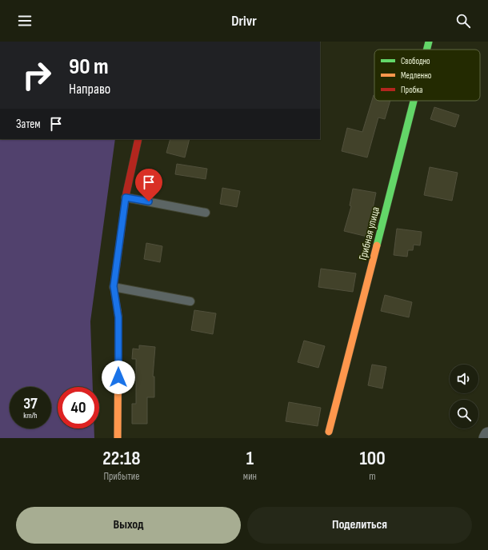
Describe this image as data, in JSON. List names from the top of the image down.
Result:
{
  "streets": {
    "street": ["Грибная улица"]
  },
  "legend": ["Свободно", "Медленно", "Пробка"],
  "page": {
    "header": "Drivr",
    "turn": ["90 m", "Направо"],
    "then": "Затем",
    "speed": "37 km/h",
    "limit": "40",
    "eta": [
      "22:18",
      "Прибытие",
      "1",
      "мин",
      "100",
      "m"
    ],
    "buttons": ["Выход", "Поделиться"]
  }
}
